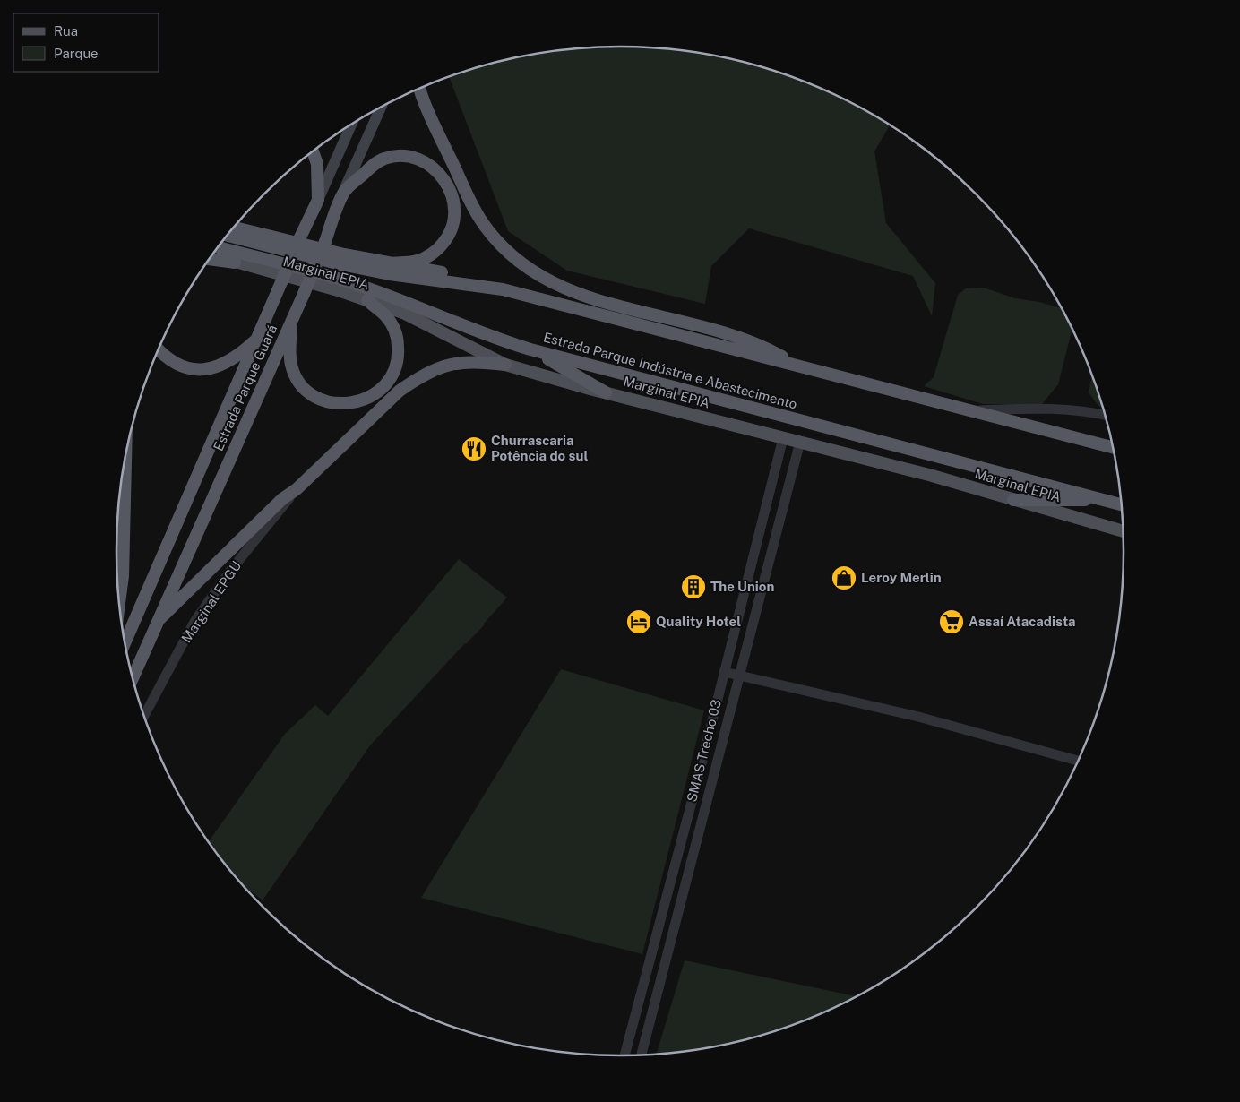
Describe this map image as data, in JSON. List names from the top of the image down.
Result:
{
  "streets": {
    "highway": ["Estrada Parque Indústria e Abastecimento", "Estrada Parque Guará"],
    "main road": ["Marginal EPIA"],
    "street": ["Marginal EPGU", "SMAS Trecho 03"]
  },
  "crossings": [
    ["Marginal EPIA", "SMAS Trecho 03"]
  ],
  "places": {
    "restaurant": ["Churrascaria Potência do sul"],
    "shop": ["Leroy Merlin"],
    "building": ["The Union"],
    "hotel": ["Quality Hotel"],
    "supermarket": ["Assaí Atacadista"]
  },
  "legend": ["Rua", "Parque"]
}
